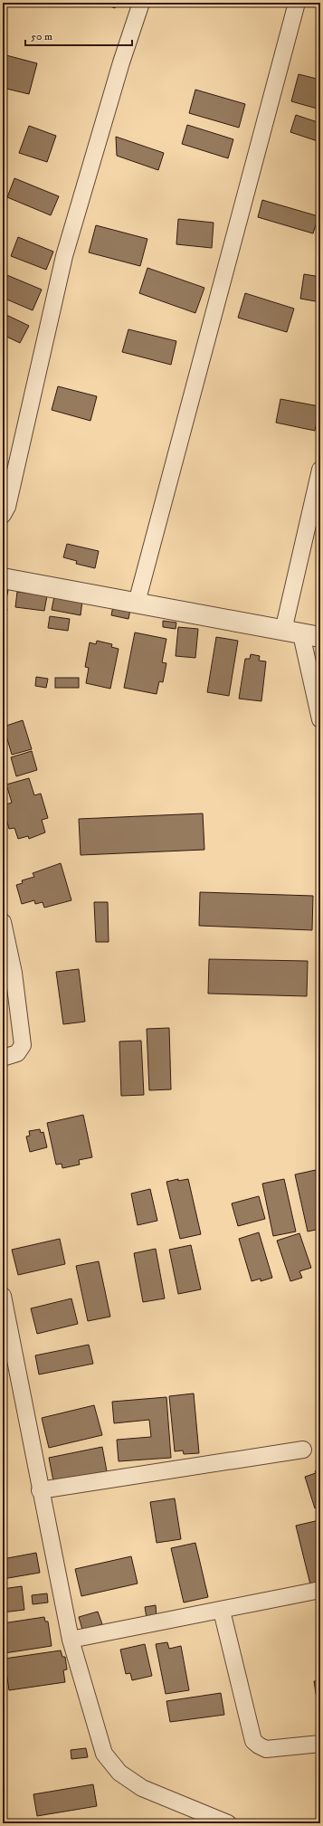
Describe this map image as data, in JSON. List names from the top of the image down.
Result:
{
  "scale_bar": "50 m"
}
